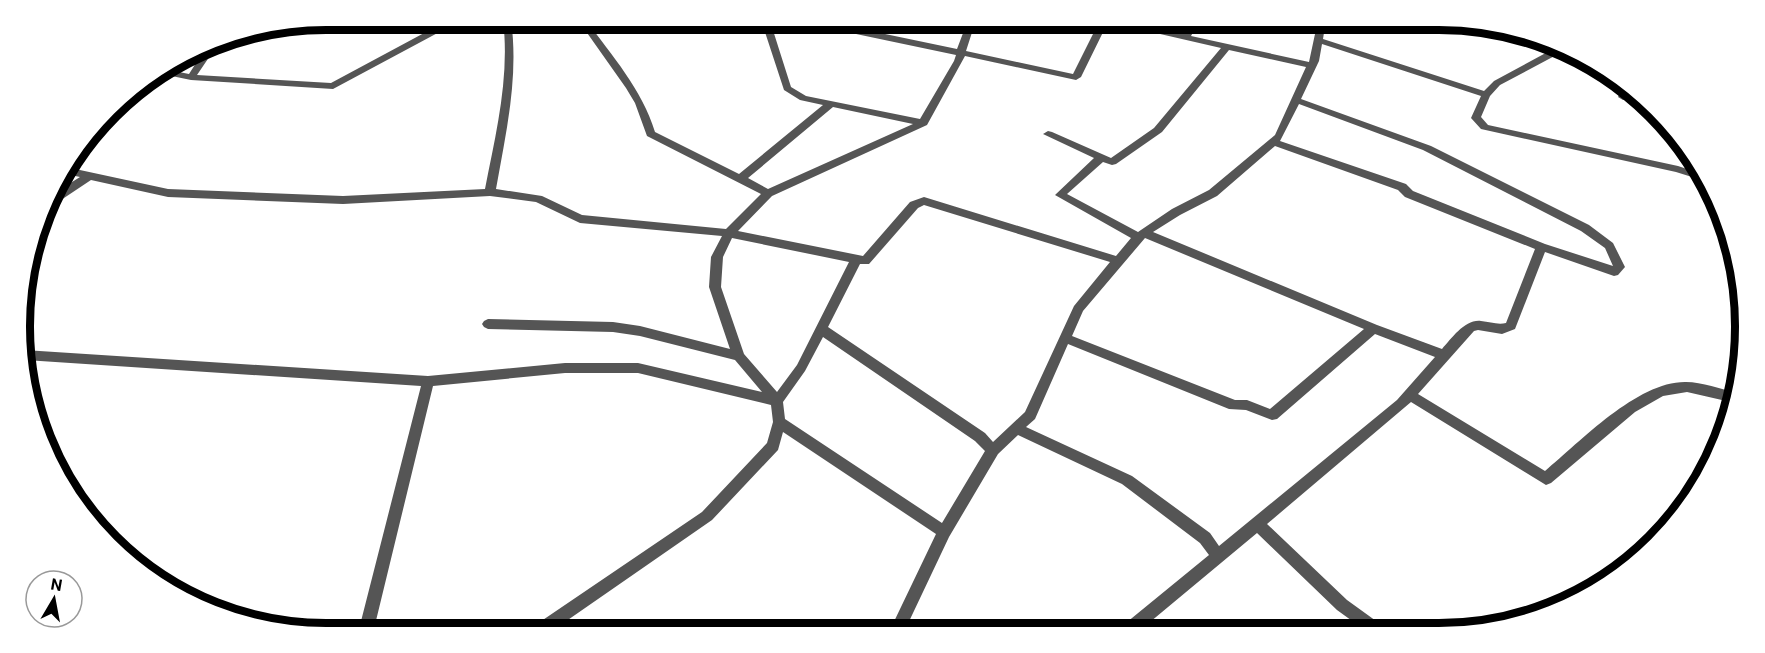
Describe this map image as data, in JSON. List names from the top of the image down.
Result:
{
  "north": "top"
}
